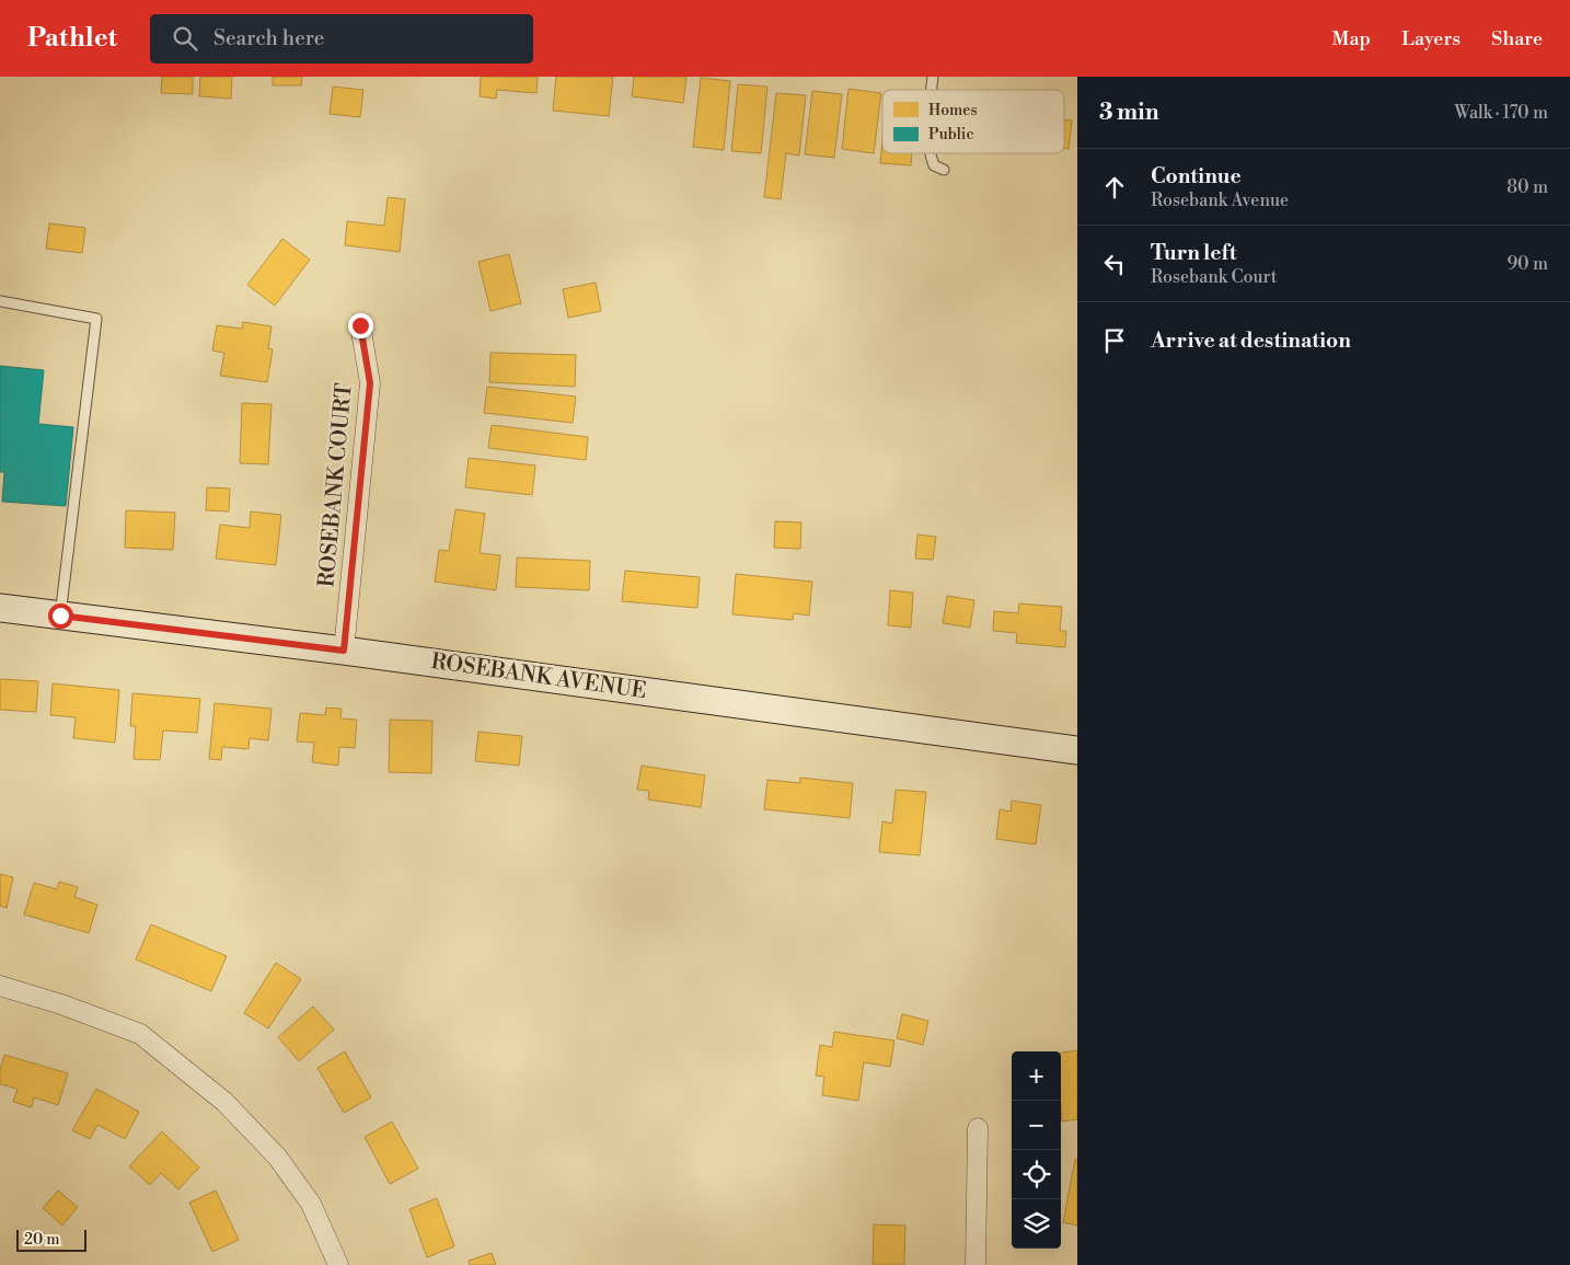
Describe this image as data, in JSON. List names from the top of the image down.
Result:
{
  "streets": {
    "street": ["ROSEBANK COURT", "ROSEBANK AVENUE"]
  },
  "crossings": [
    ["ROSEBANK COURT", "ROSEBANK AVENUE"]
  ],
  "legend": ["Homes", "Public"],
  "scale_bar": "20 m",
  "page": {
    "header": "Pathlet",
    "search": "Search here",
    "nav": ["Map", "Layers", "Share"],
    "heading": ["3 min", "Walk · 170 m"],
    "list": [
      ["Continue", "Rosebank Avenue", "80 m"],
      ["Turn left", "Rosebank Court", "90 m"],
      "Arrive at destination"
    ],
    "map_buttons": ["+", "−"],
    "scale": "20 m"
  }
}
